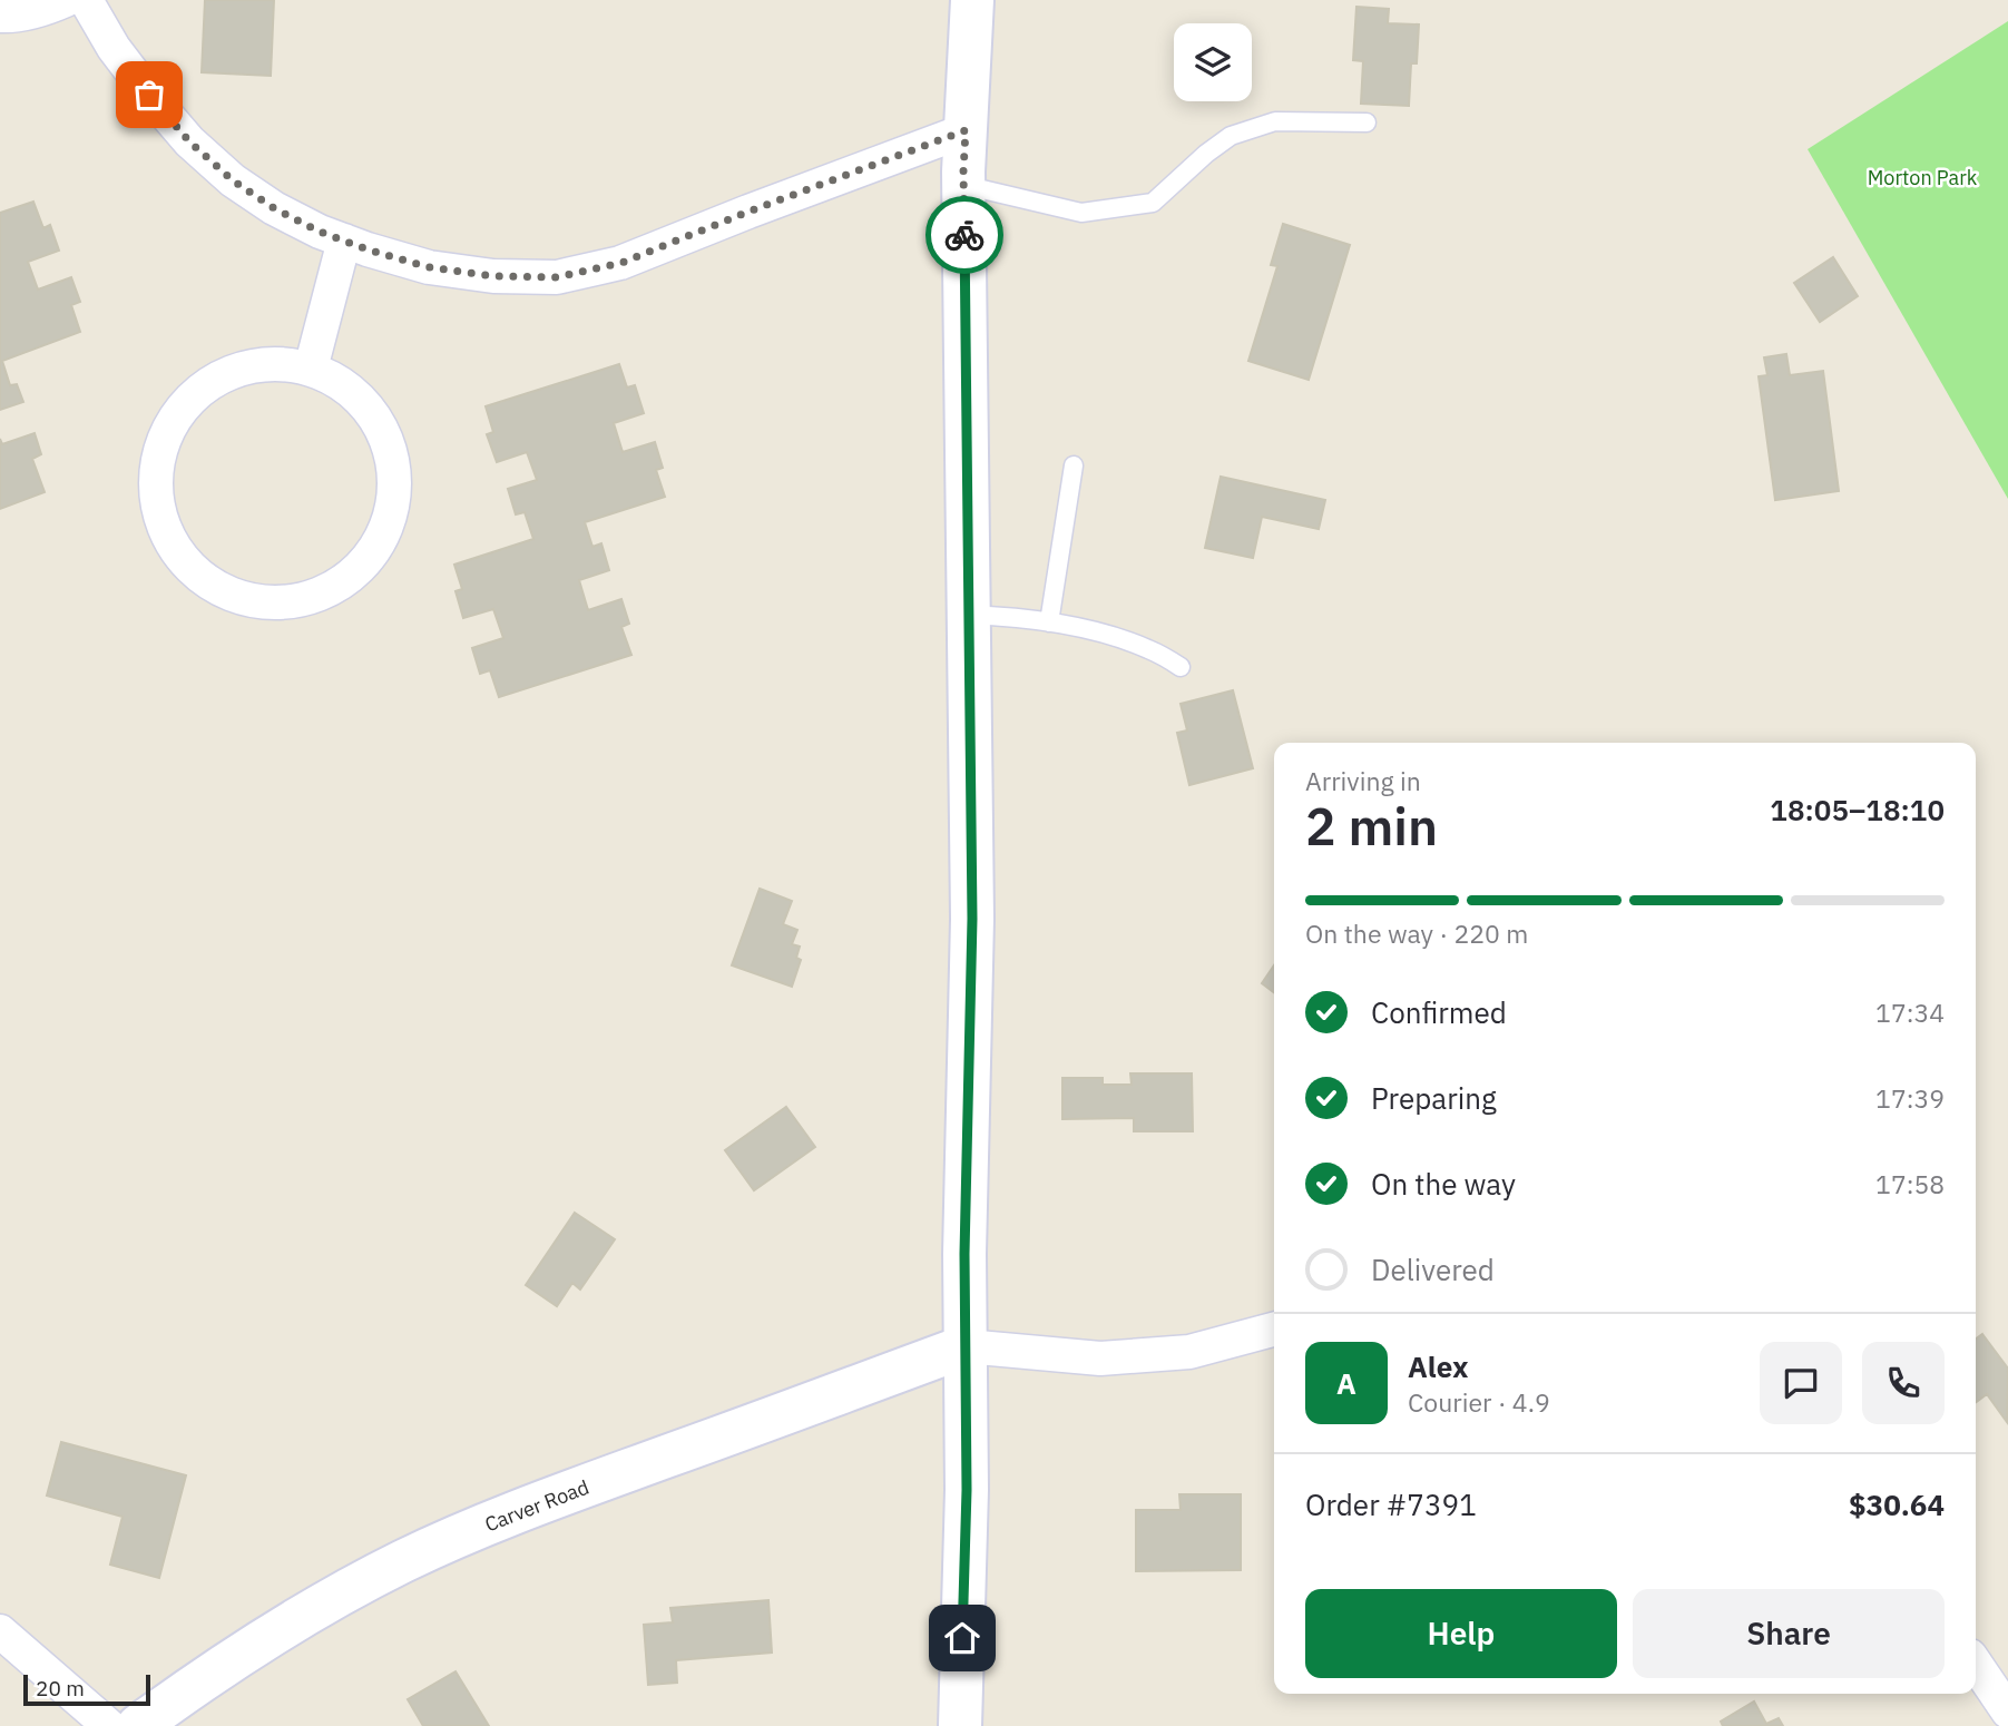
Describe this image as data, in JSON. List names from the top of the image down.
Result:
{
  "streets": {
    "main road": ["Carver Road"]
  },
  "parks": ["Morton Park"],
  "scale_bar": "20 m",
  "page": {
    "heading": ["2 min", "Arriving in", "18:05–18:10"],
    "panel": [
      "Alex",
      "Courier · 4.9",
      "Order #7391",
      "$30.64"
    ],
    "bar": "On the way · 220 m",
    "list": [
      ["Confirmed", "17:34"],
      ["Preparing", "17:39"],
      ["On the way", "17:58"],
      "Delivered"
    ],
    "round": "A",
    "buttons": ["Help", "Share"],
    "scale": "20 m"
  }
}
